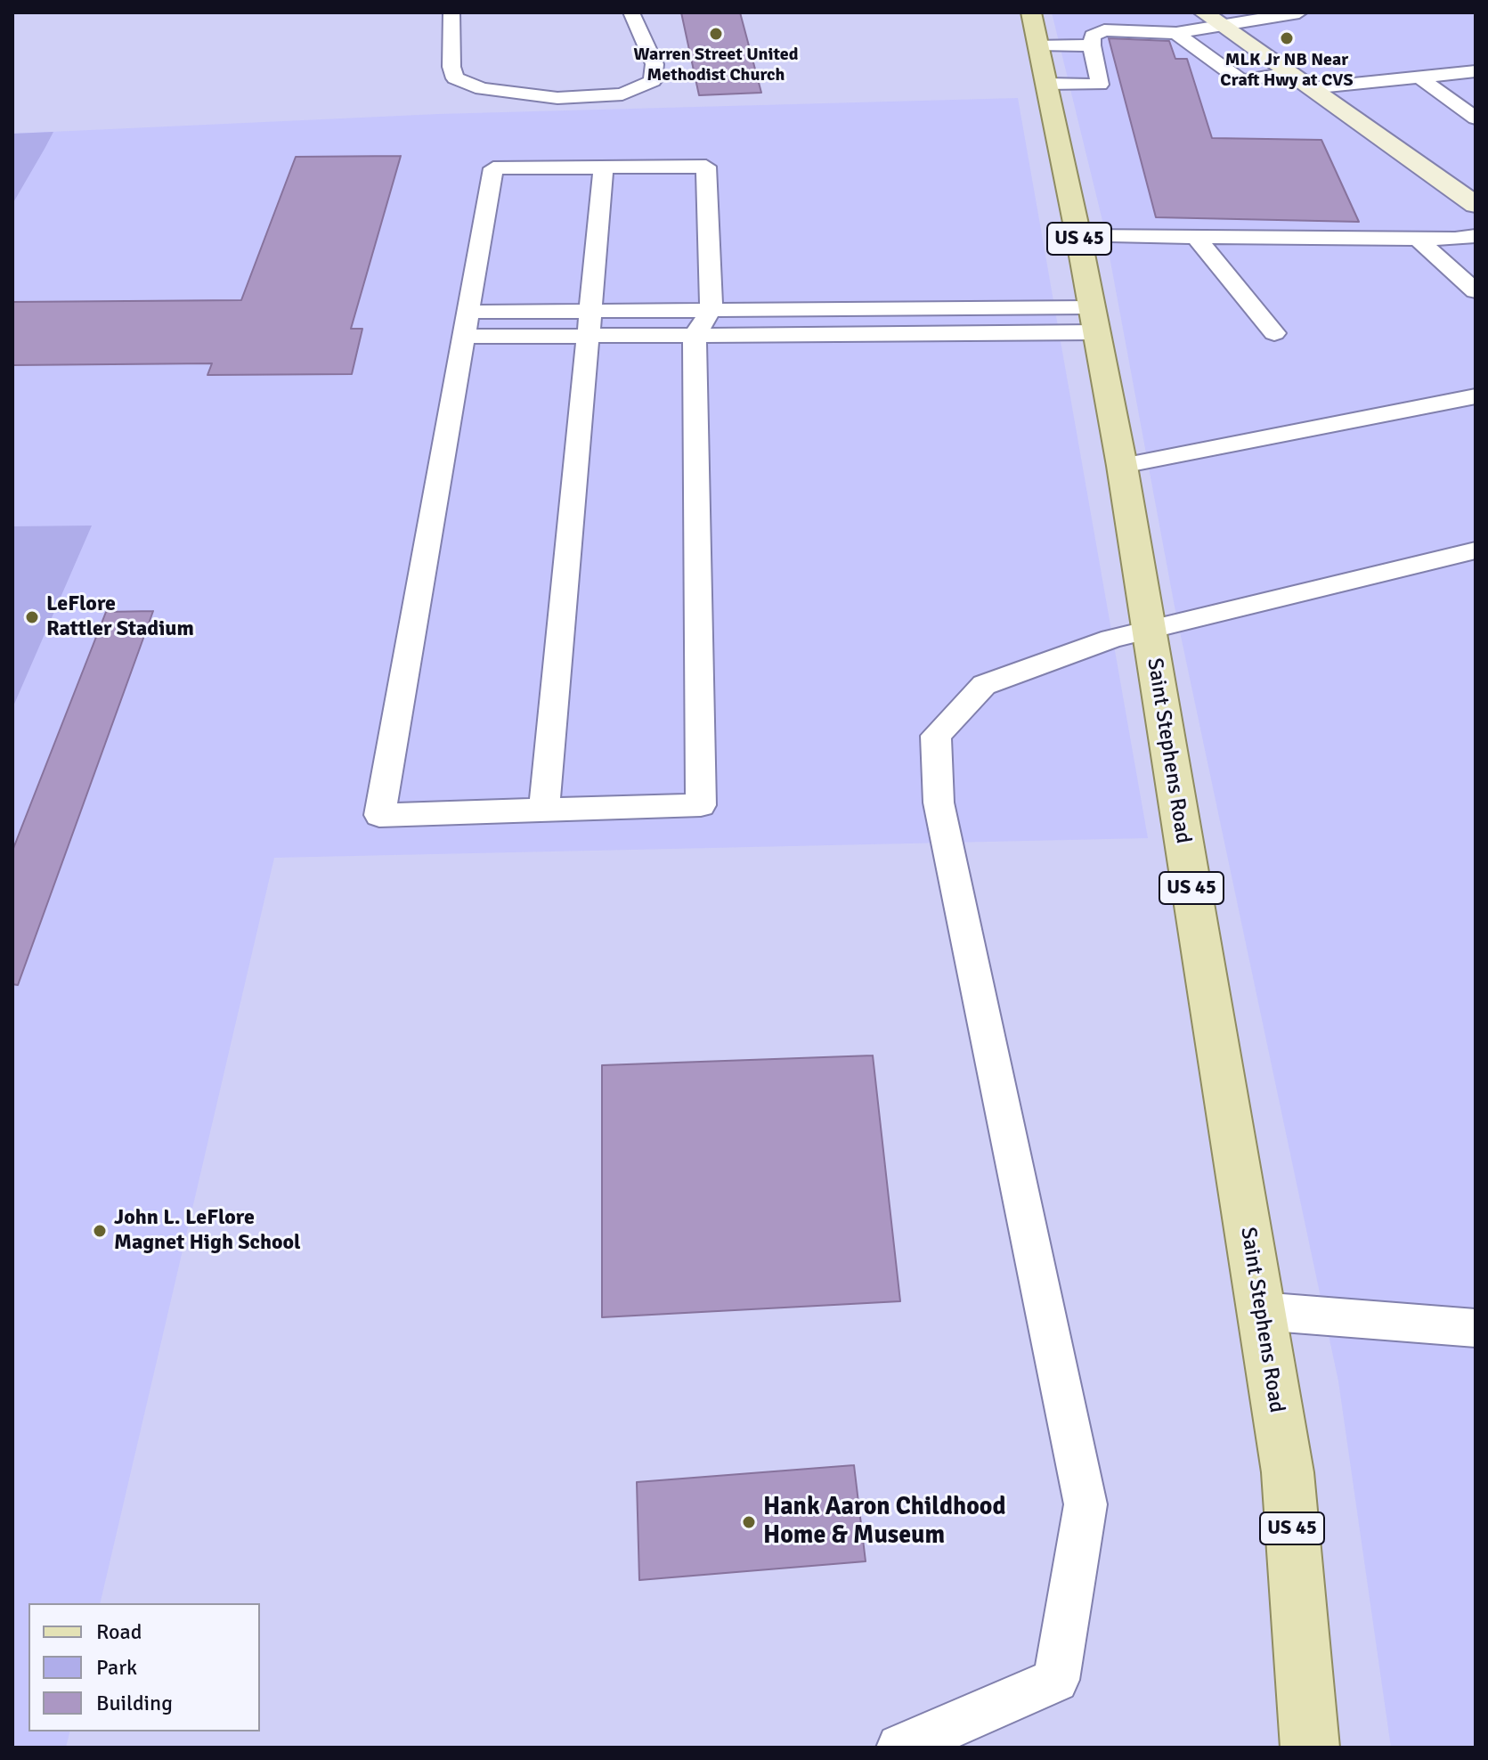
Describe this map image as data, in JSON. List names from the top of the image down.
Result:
{
  "streets": {
    "main road": ["US 45", "Saint Stephens Road"]
  },
  "places": [
    "Warren Street United Methodist Church",
    "MLK Jr NB Near Craft Hwy at CVS",
    "LeFlore Rattler Stadium",
    "John L. LeFlore Magnet High School",
    "Hank Aaron Childhood Home & Museum"
  ],
  "legend": ["Road", "Park", "Building"]
}
